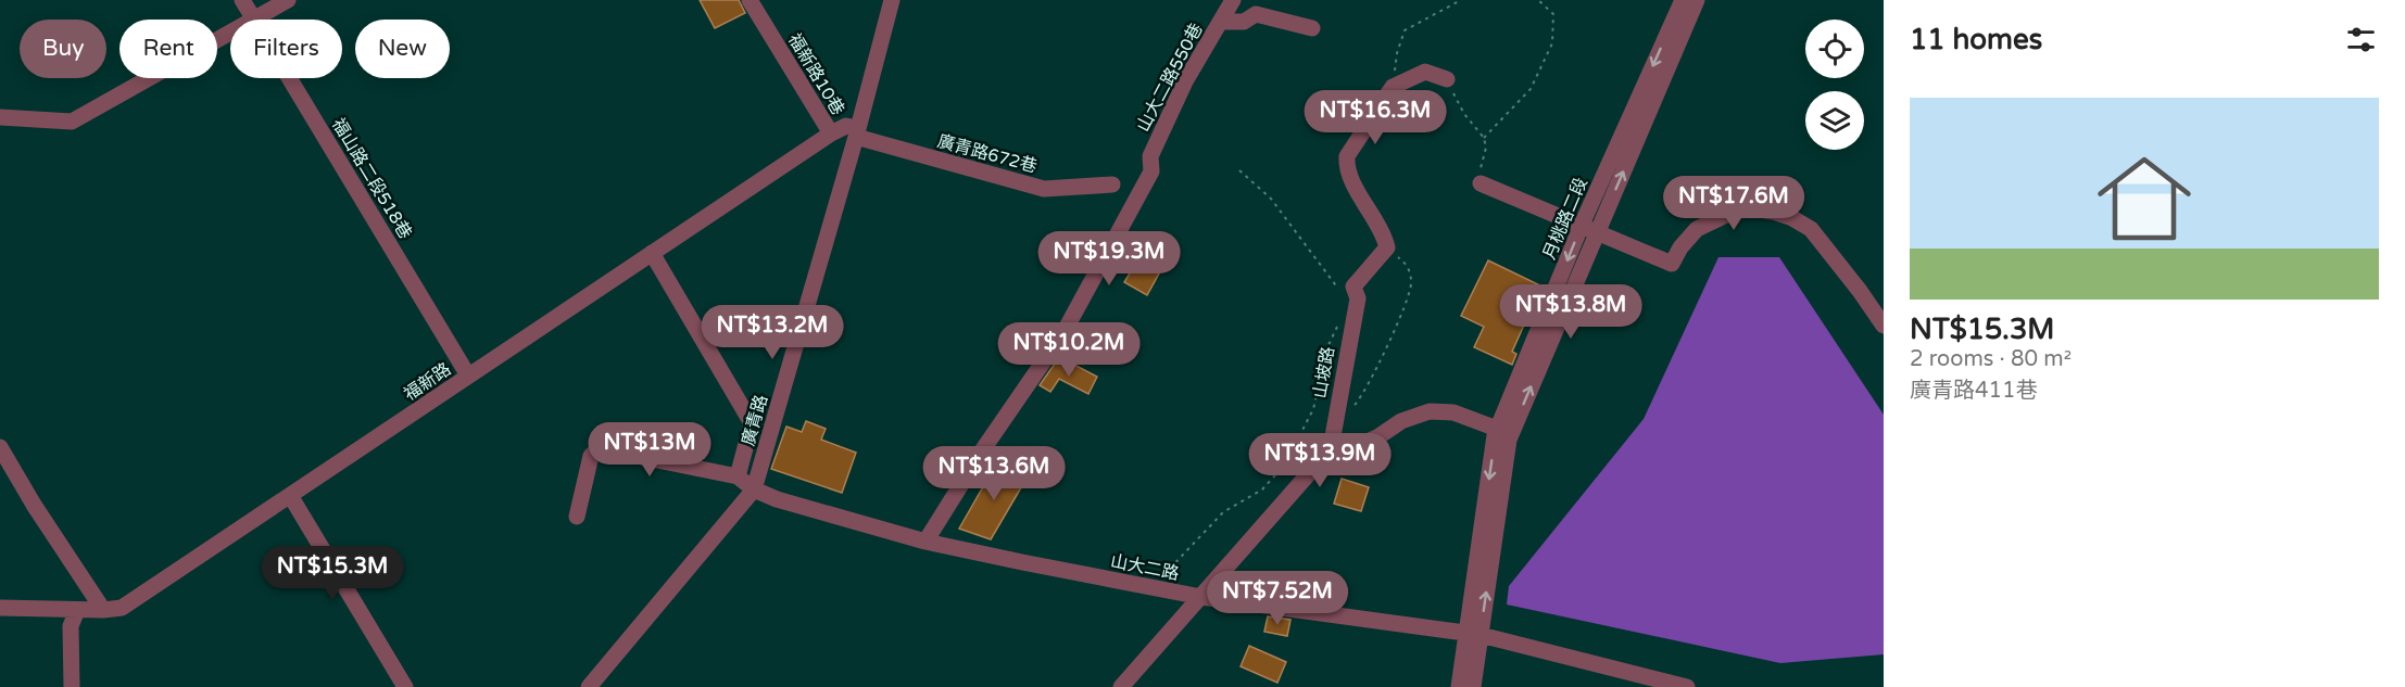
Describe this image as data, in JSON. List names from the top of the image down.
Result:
{
  "streets": {
    "street": [
      "福新路10巷",
      "山大二路550巷",
      "廣青路672巷",
      "福山路二段518巷",
      "月桃路二段",
      "山坡路",
      "福新路",
      "廣青路",
      "山大二路"
    ]
  },
  "crossings": [
    ["福新路10巷", "福新路"],
    ["山大二路550巷", "山大二路"],
    ["廣青路672巷", "福新路"],
    ["廣青路672巷", "廣青路"],
    ["福山路二段518巷", "福新路"],
    ["月桃路二段", "山大二路"],
    ["山坡路", "山大二路"],
    ["福新路", "廣青路"],
    ["廣青路", "山大二路"]
  ],
  "page": {
    "heading": "11 homes",
    "chip": [
      "Buy",
      "Rent",
      "Filters",
      "New"
    ],
    "list": [
      {
        "name": "NT$15.3M",
        "note": "2 rooms · 80 m² · 廣青路411巷"
      }
    ],
    "price": [
      "NT$16.3M",
      "NT$17.6M",
      "NT$19.3M",
      "NT$13.8M",
      "NT$13.2M",
      "NT$10.2M",
      "NT$13M",
      "NT$13.9M",
      "NT$13.6M",
      "NT$15.3M",
      "NT$7.52M"
    ]
  }
}
